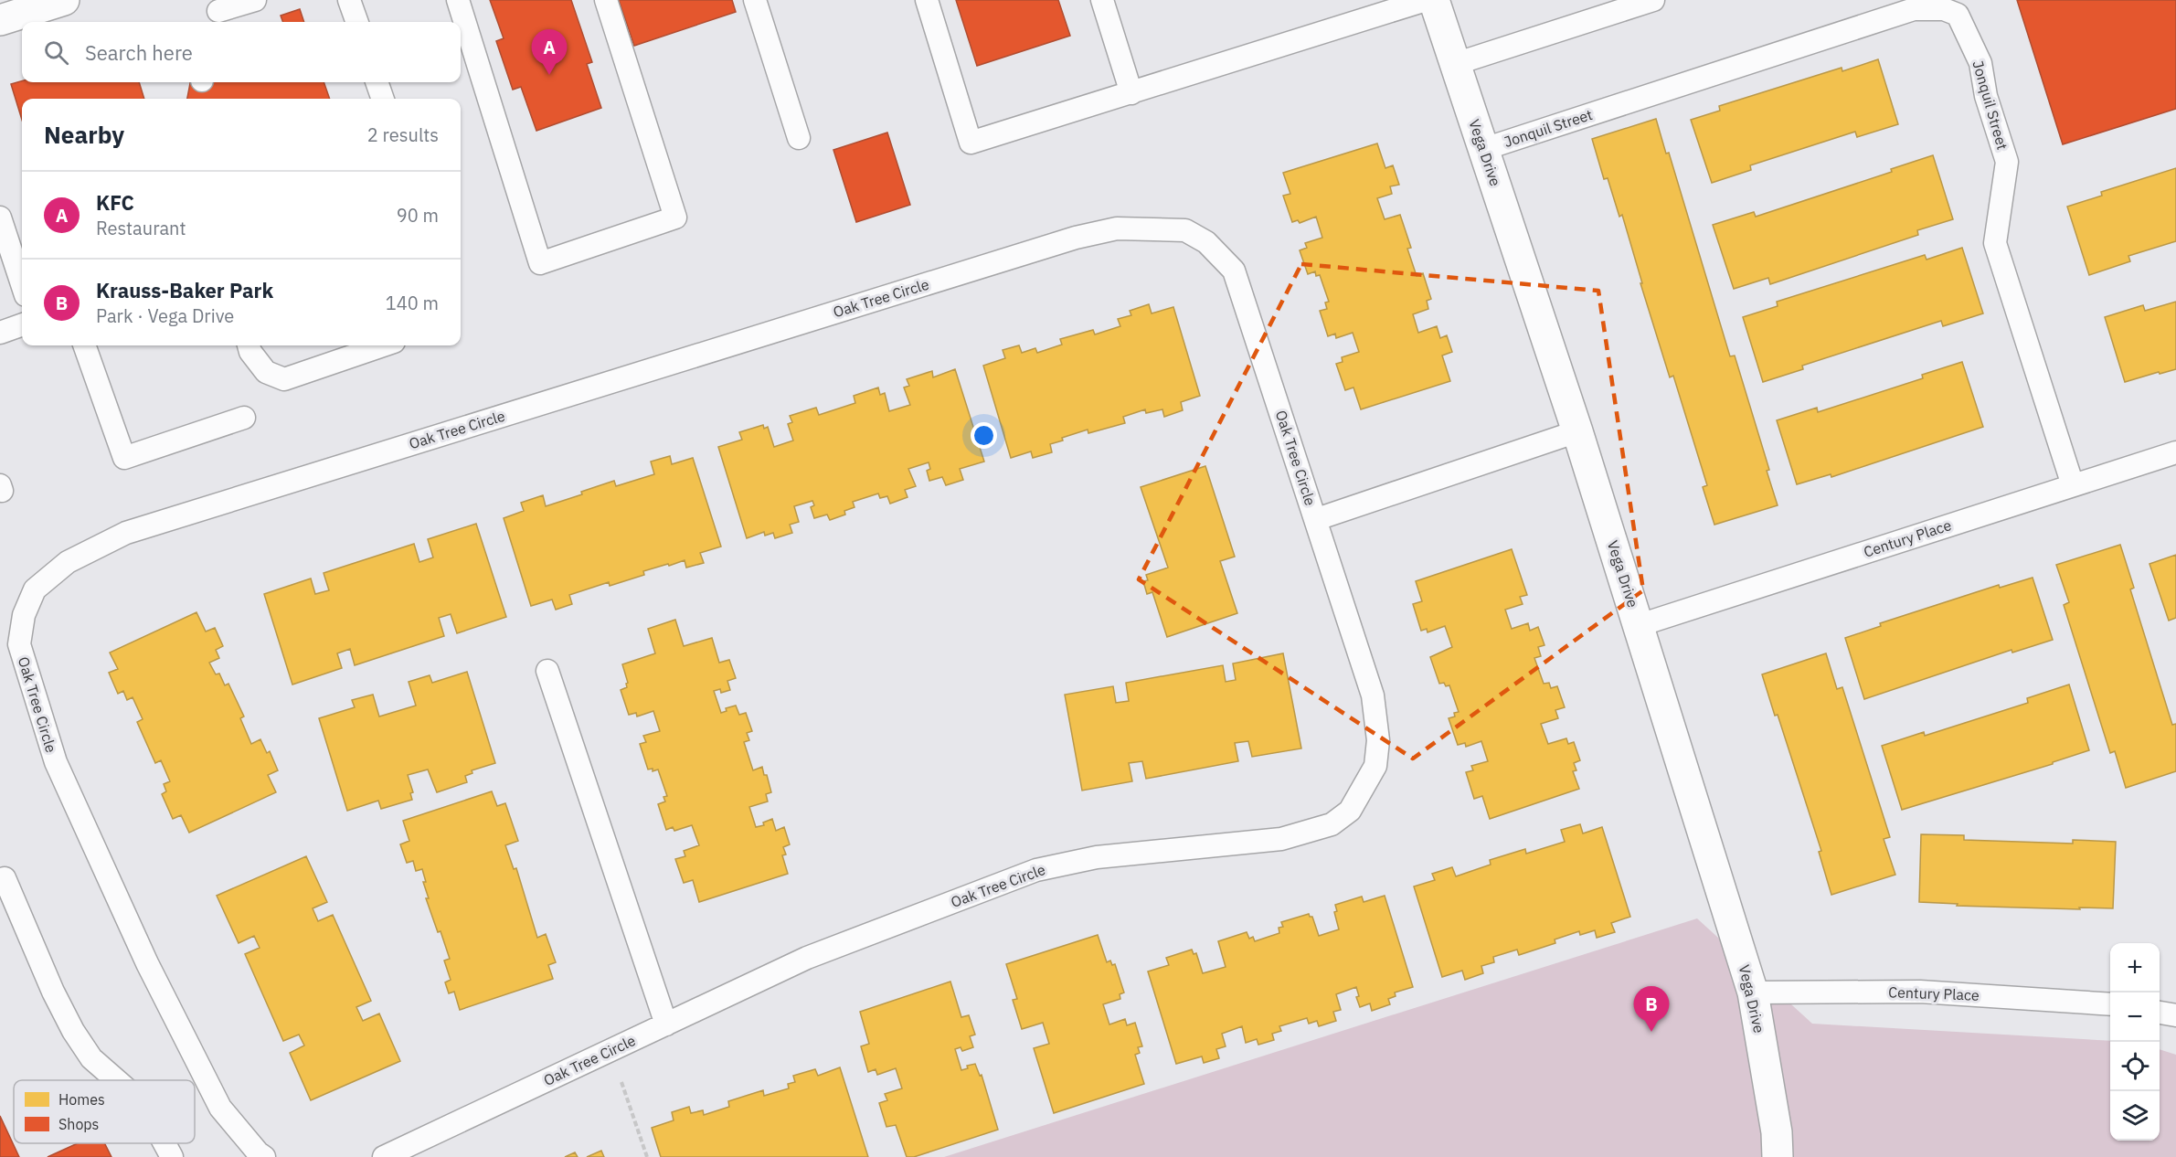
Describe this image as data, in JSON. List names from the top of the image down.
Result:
{
  "streets": {
    "street": ["Vega Drive"],
    "lane": ["Jonquil Street", "Oak Tree Circle", "Century Place"]
  },
  "crossings": [
    ["Jonquil Street", "Vega Drive"],
    ["Jonquil Street", "Century Place"],
    ["Vega Drive", "Oak Tree Circle"],
    ["Vega Drive", "Century Place"]
  ],
  "legend": ["Homes", "Shops"],
  "page": {
    "search": "Search here",
    "pins": ["A", "B"],
    "heading": ["Nearby", "2 results"],
    "list": [
      {
        "mark": "A",
        "name": "KFC",
        "note": "Restaurant",
        "value": "90 m"
      },
      {
        "mark": "B",
        "name": "Krauss-Baker Park",
        "note": "Park · Vega Drive",
        "value": "140 m"
      }
    ],
    "map_buttons": ["+", "−"]
  }
}
